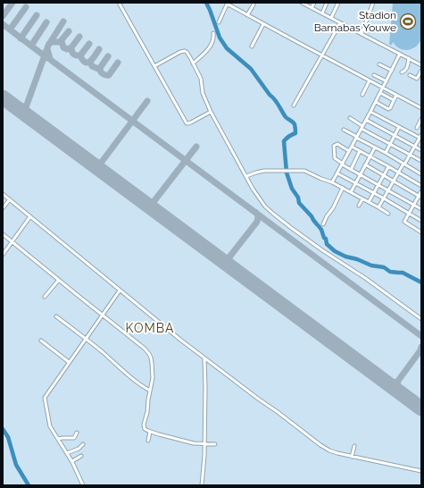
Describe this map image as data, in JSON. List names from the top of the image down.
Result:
{
  "districts": ["KOMBA"],
  "places": {
    "sports": ["Stadion Barnabas Youwe"]
  }
}
